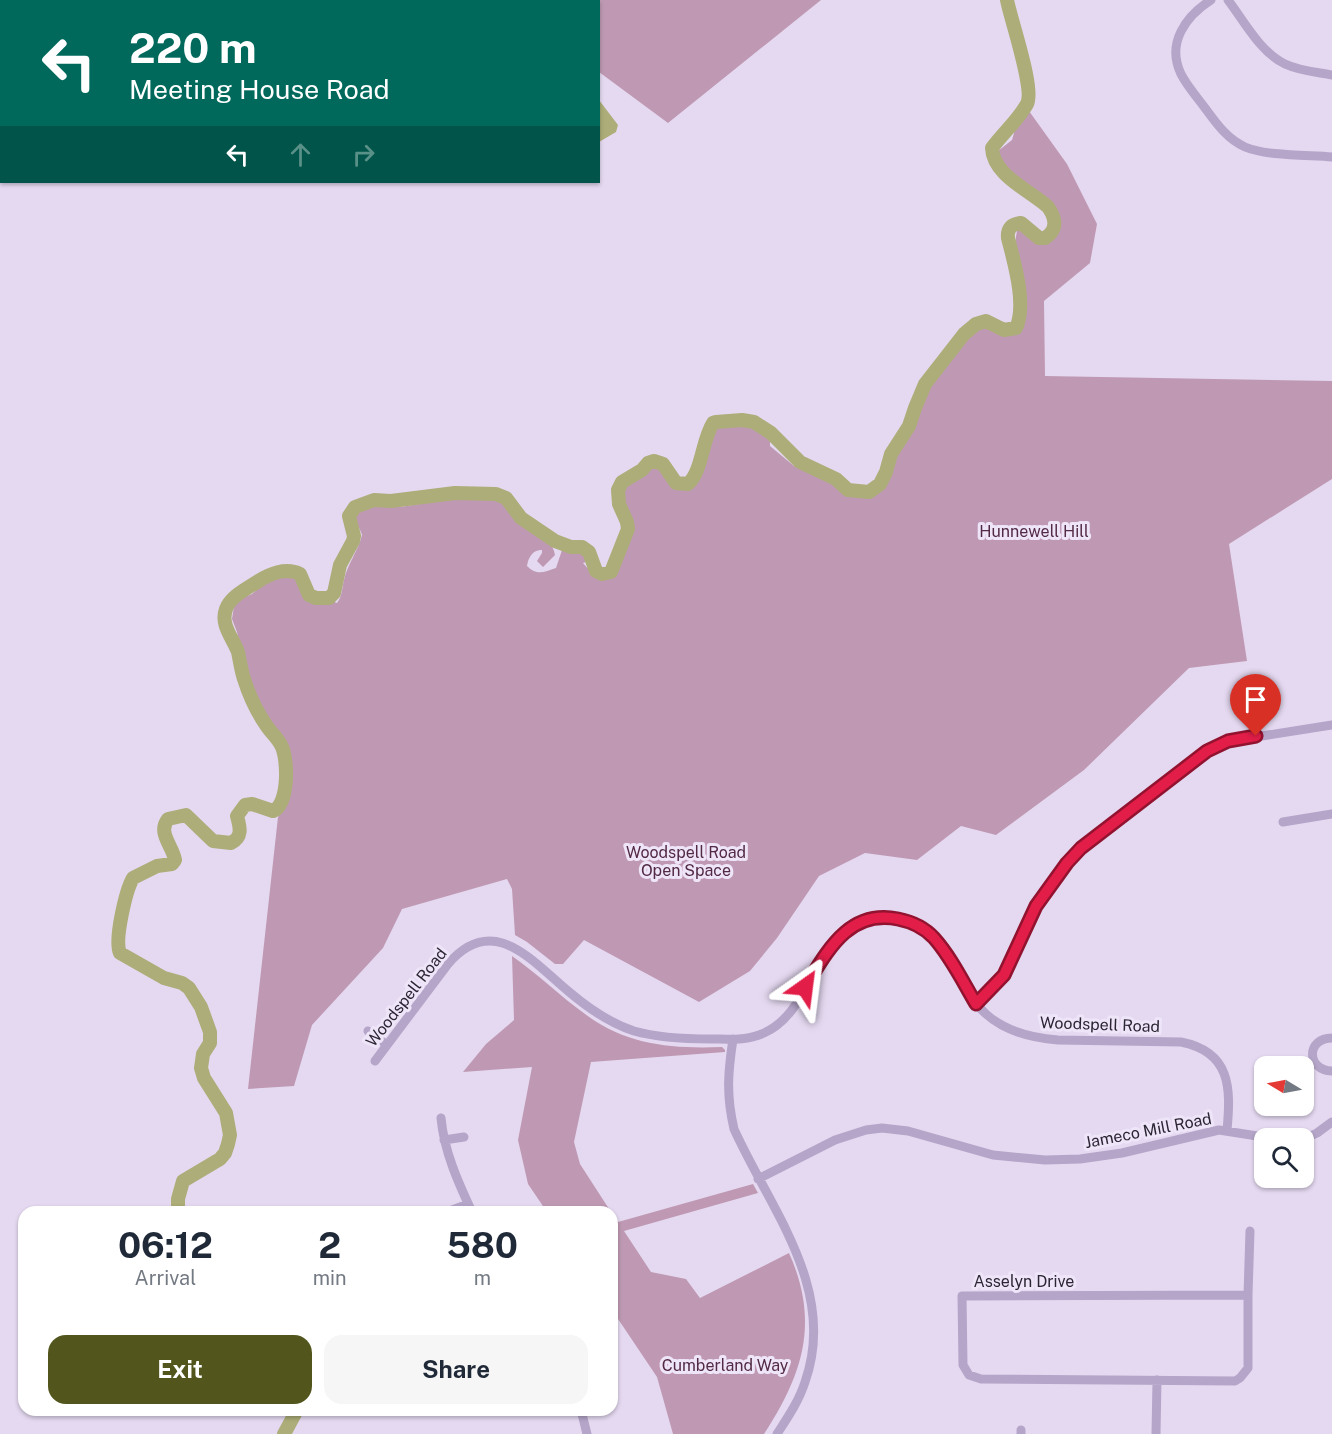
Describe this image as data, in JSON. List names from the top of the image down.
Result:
{
  "streets": {
    "street": ["Woodspell Road", "Jameco Mill Road", "Asselyn Drive"]
  },
  "crossings": [
    ["Woodspell Road", "Jameco Mill Road"]
  ],
  "parks": ["Hunnewell Hill", "Woodspell Road Open Space", "Cumberland Way"],
  "north": "left",
  "page": {
    "turn": ["220 m", "Meeting House Road"],
    "eta": [
      "06:12",
      "Arrival",
      "2",
      "min",
      "580",
      "m"
    ],
    "buttons": ["Exit", "Share"]
  }
}
